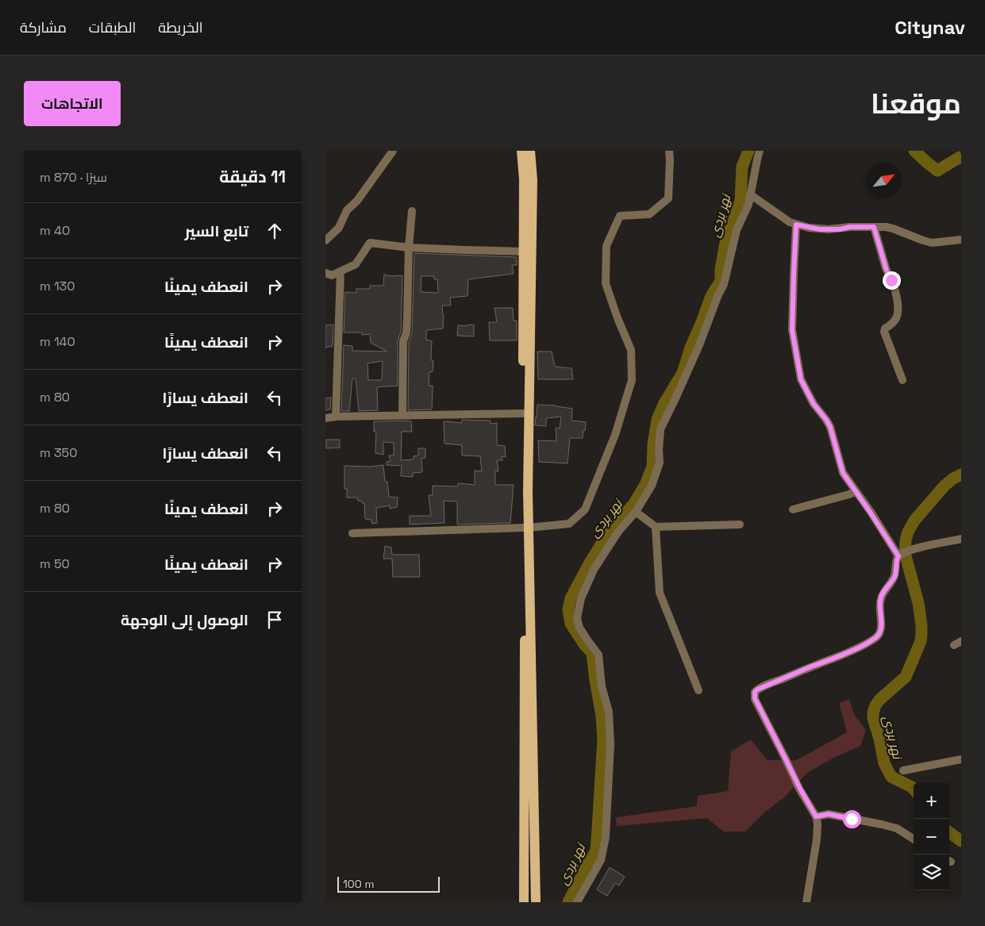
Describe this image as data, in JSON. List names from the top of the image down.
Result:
{
  "water": ["نهر بردى"],
  "scale_bar": "100 m",
  "north": "top right",
  "page": {
    "header": "Citynav",
    "nav": ["الخريطة", "الطبقات", "مشاركة"],
    "title": "موقعنا",
    "buttons": "الاتجاهات",
    "heading": ["11 دقيقة", "سيرًا · 870 m"],
    "list": [
      ["تابع السير", "40 m"],
      ["انعطف يمينًا", "130 m"],
      ["انعطف يمينًا", "140 m"],
      ["انعطف يسارًا", "80 m"],
      ["انعطف يسارًا", "350 m"],
      ["انعطف يمينًا", "80 m"],
      ["انعطف يمينًا", "50 m"],
      "الوصول إلى الوجهة"
    ],
    "map_buttons": ["+", "−"],
    "scale": "100 m"
  }
}
